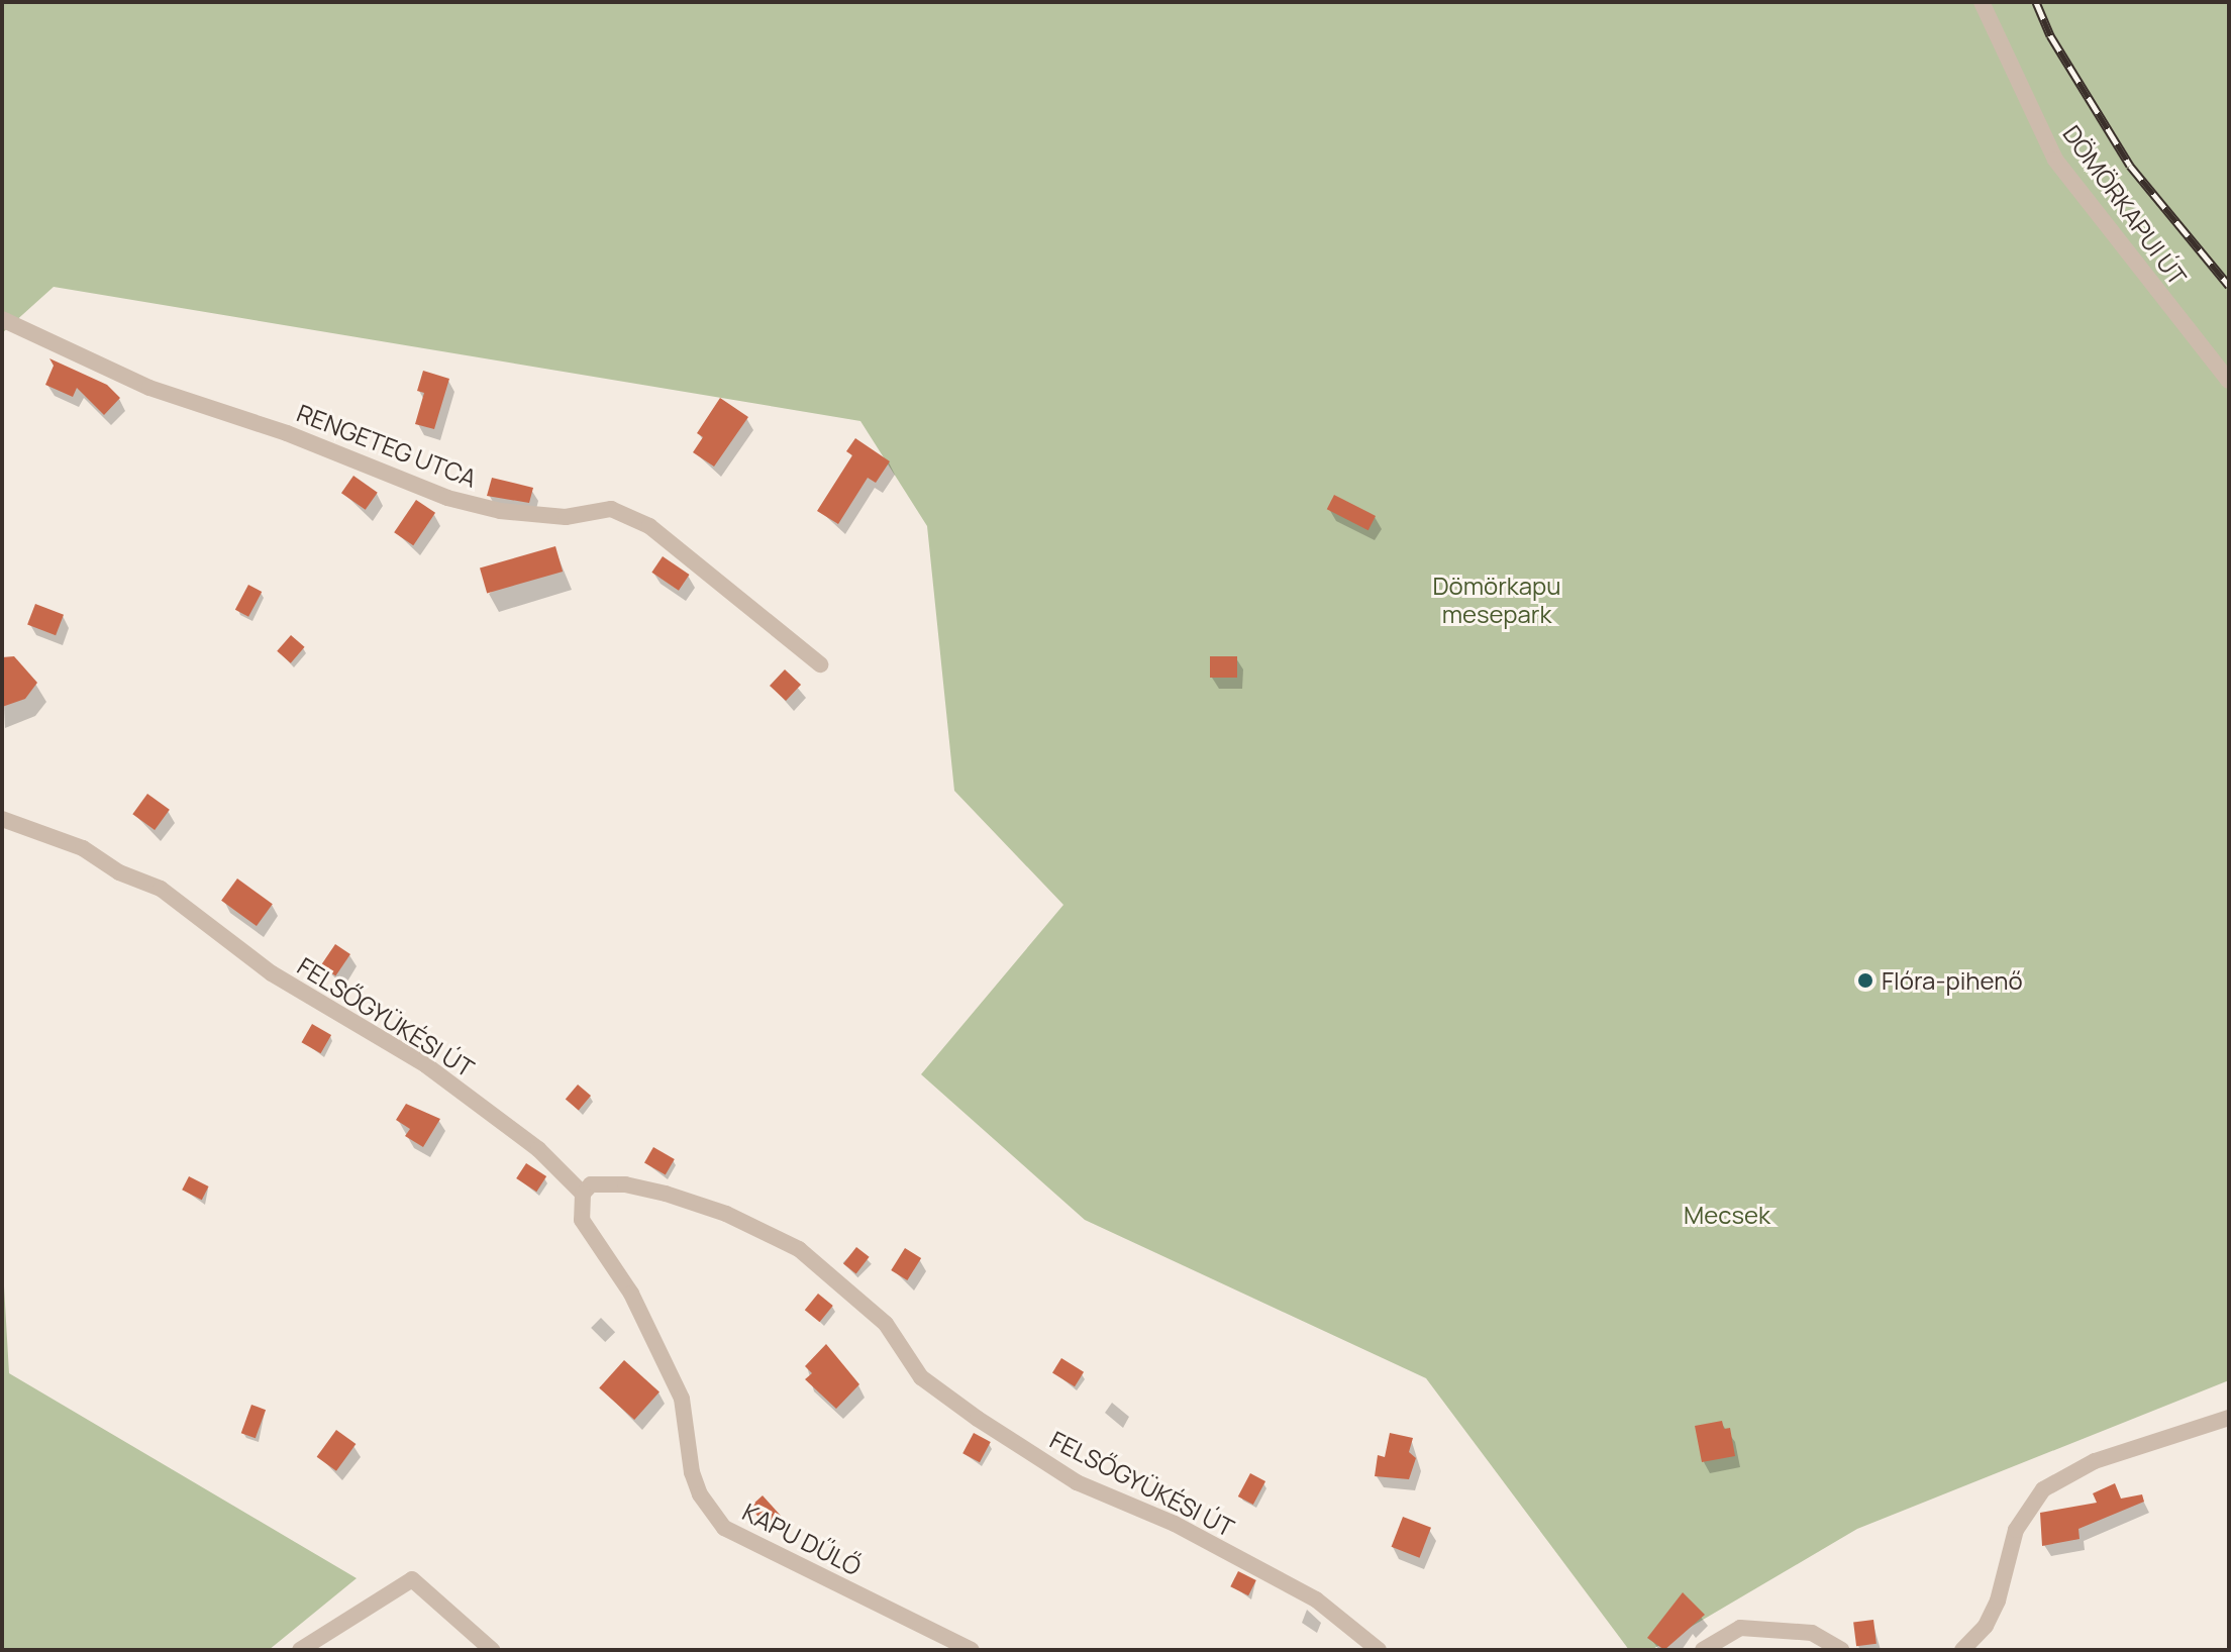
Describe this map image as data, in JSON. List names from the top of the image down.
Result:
{
  "streets": {
    "street": [
      "DÖMÖRKAPUI ÚT",
      "RENGETEG UTCA",
      "FELSŐGYÜKÉSI ÚT",
      "KAPU DŰLŐ"
    ]
  },
  "crossings": [
    ["FELSŐGYÜKÉSI ÚT", "KAPU DŰLŐ"]
  ],
  "parks": ["Dömörkapu mesepark", "Mecsek"],
  "places": ["Flóra-pihenő"]
}
